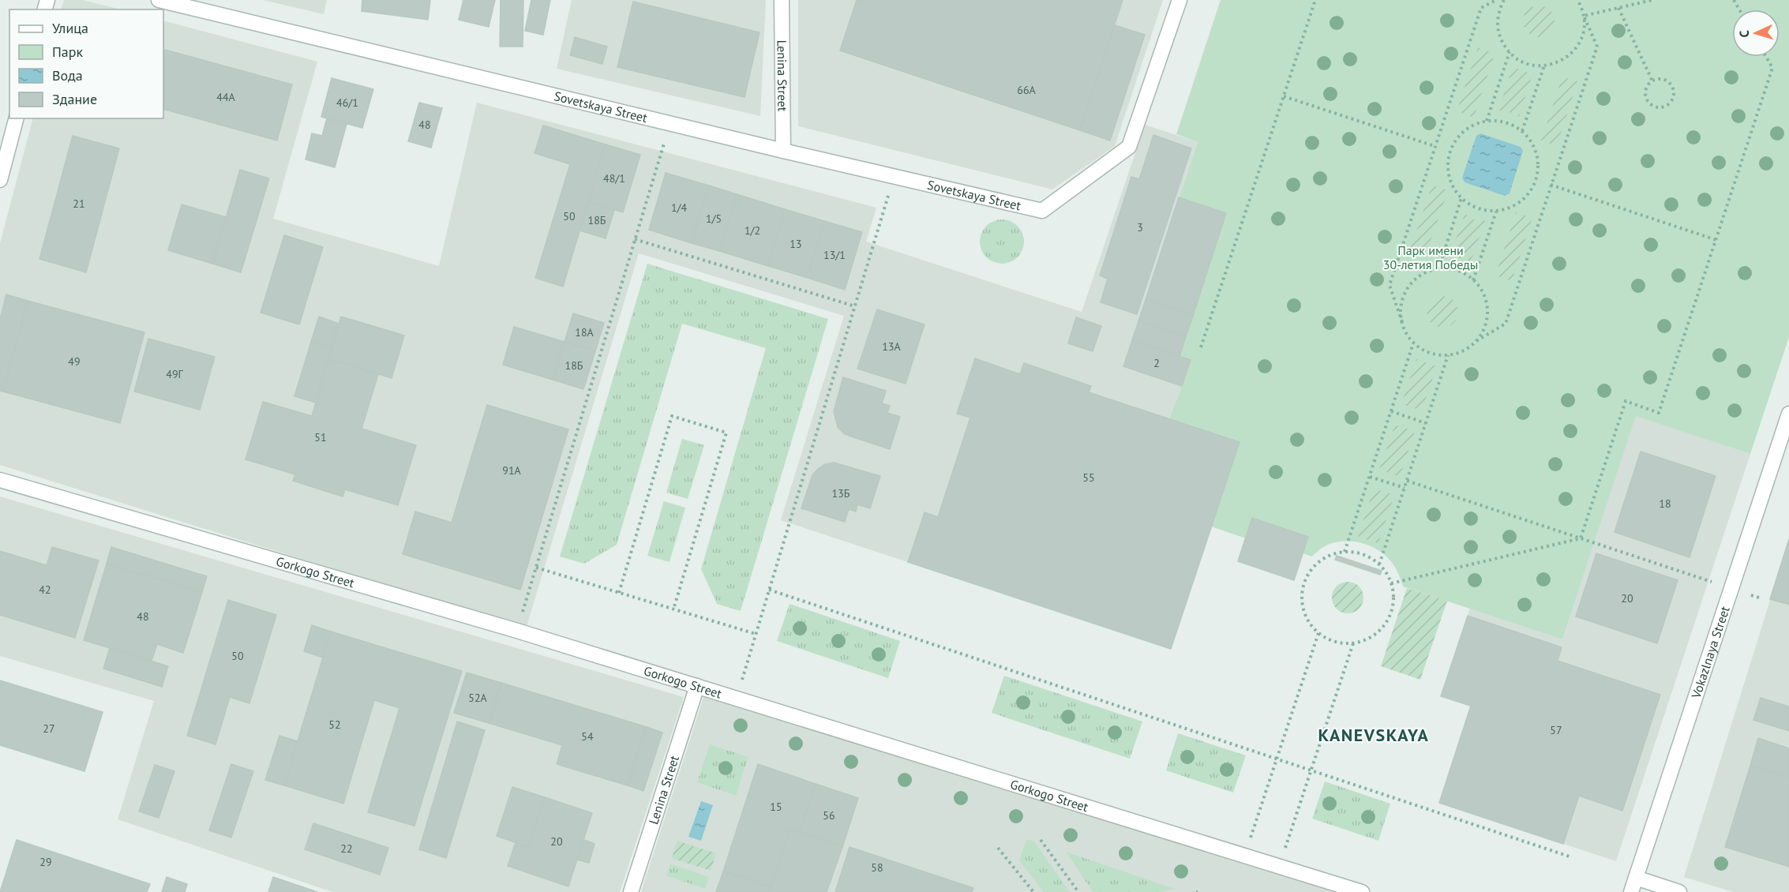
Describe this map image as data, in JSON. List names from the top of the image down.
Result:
{
  "streets": {
    "street": [
      "Lenina Street",
      "Sovetskaya Street",
      "Gorkogo Street",
      "Vokazlnaya Street"
    ]
  },
  "crossings": [
    ["Lenina Street", "Sovetskaya Street"],
    ["Lenina Street", "Gorkogo Street"]
  ],
  "districts": ["KANEVSKAYA"],
  "parks": ["Парк имени 30-летия Победы"],
  "house_numbers": [
    "66А",
    "44А",
    "46/1",
    "48",
    "48/1",
    "21",
    "1/4",
    "50",
    "1/5",
    "18Б",
    "3",
    "1/2",
    "13",
    "13/1",
    "18А",
    "13А",
    "49",
    "2",
    "18Б",
    "49Г",
    "51",
    "91А",
    "55",
    "13Б",
    "18",
    "42",
    "20",
    "48",
    "50",
    "52А",
    "52",
    "27",
    "57",
    "54",
    "15",
    "56",
    "20",
    "22",
    "29",
    "58"
  ],
  "legend": [
    "Улица",
    "Парк",
    "Вода",
    "Здание"
  ],
  "north": "left"
}
